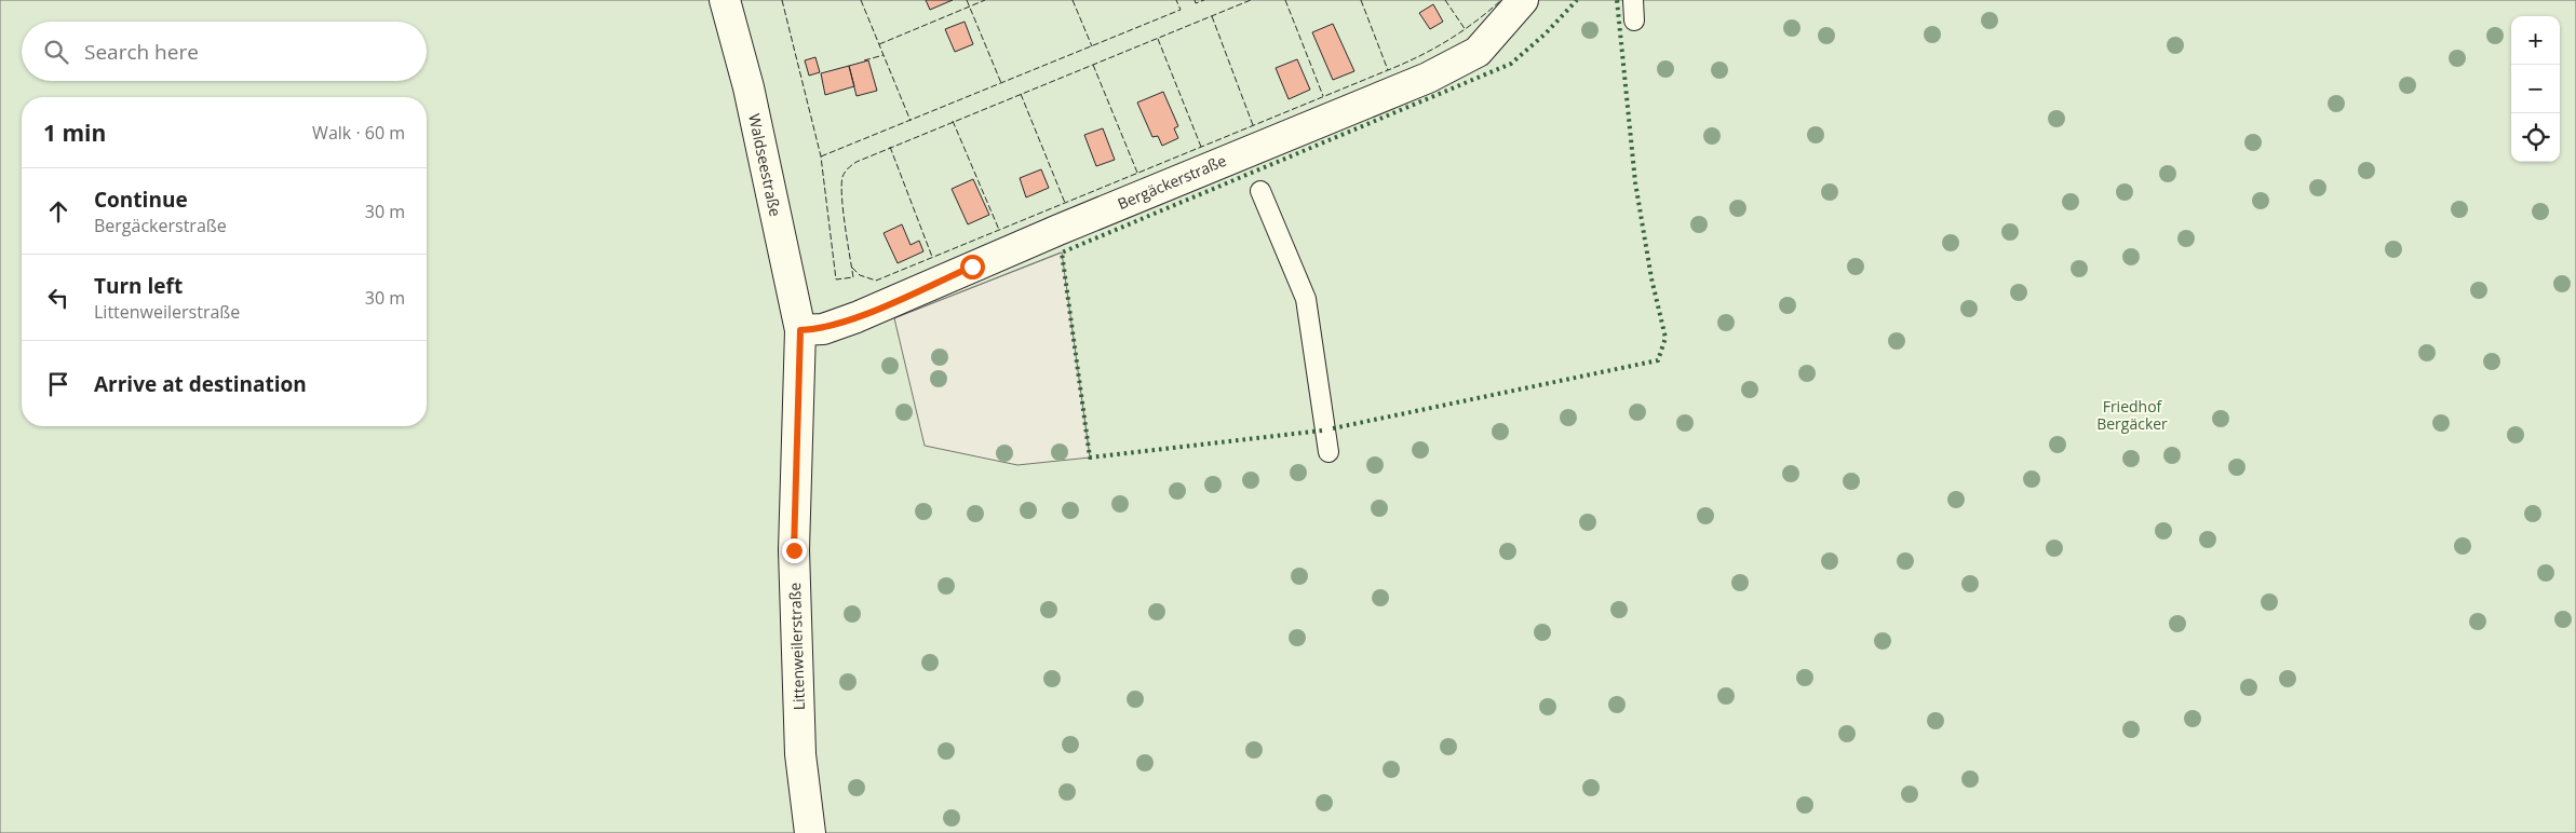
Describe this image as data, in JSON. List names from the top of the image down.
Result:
{
  "streets": {
    "street": ["Waldseestraße", "Bergäckerstraße", "Littenweilerstraße"]
  },
  "crossings": [
    ["Waldseestraße", "Bergäckerstraße"],
    ["Waldseestraße", "Littenweilerstraße"],
    ["Bergäckerstraße", "Littenweilerstraße"]
  ],
  "parks": ["Friedhof Bergäcker"],
  "page": {
    "map_buttons": ["+", "−"],
    "search": "Search here",
    "heading": ["1 min", "Walk · 60 m"],
    "list": [
      ["Continue", "Bergäckerstraße", "30 m"],
      ["Turn left", "Littenweilerstraße", "30 m"],
      "Arrive at destination"
    ]
  }
}
